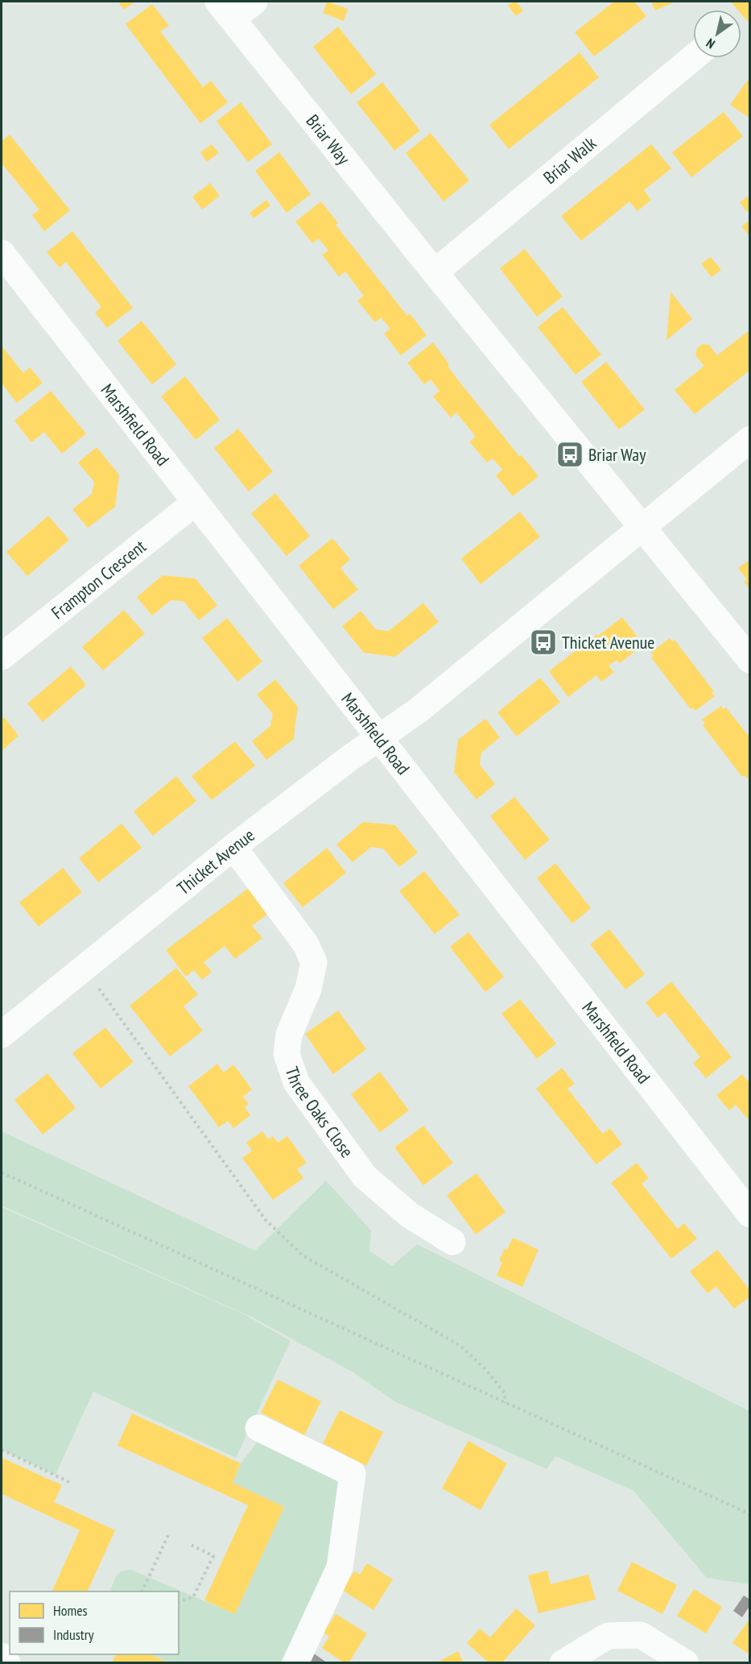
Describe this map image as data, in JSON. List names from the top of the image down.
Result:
{
  "streets": {
    "street": [
      "Briar Way",
      "Briar Walk",
      "Marshfield Road",
      "Frampton Crescent",
      "Thicket Avenue",
      "Three Oaks Close"
    ]
  },
  "crossings": [
    ["Briar Way", "Briar Walk"],
    ["Briar Way", "Thicket Avenue"],
    ["Marshfield Road", "Frampton Crescent"],
    ["Marshfield Road", "Thicket Avenue"],
    ["Thicket Avenue", "Three Oaks Close"]
  ],
  "places": {
    "bus stop": ["Briar Way", "Thicket Avenue"]
  },
  "legend": ["Homes", "Industry"],
  "north": "bottom left"
}
